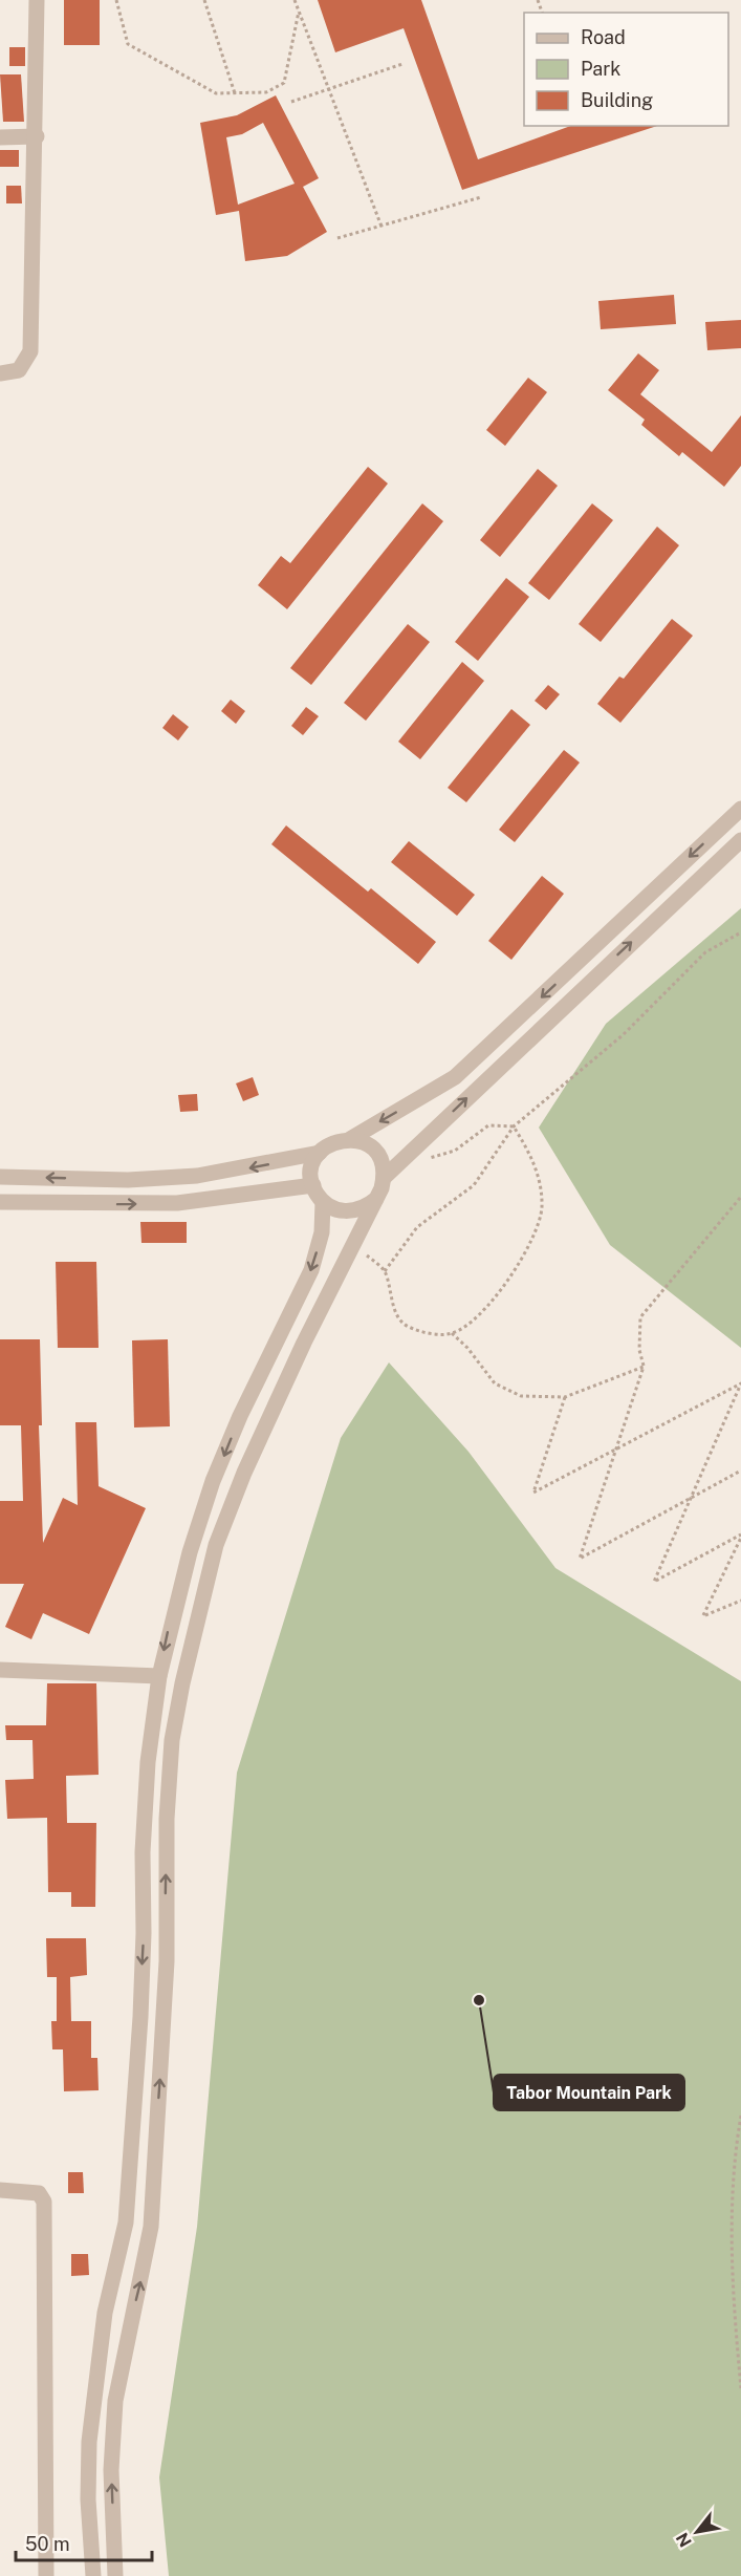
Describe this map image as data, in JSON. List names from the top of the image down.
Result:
{
  "places": ["Tabor Mountain Park"],
  "legend": ["Road", "Park", "Building"],
  "scale_bar": "50 m",
  "north": "bottom left"
}
